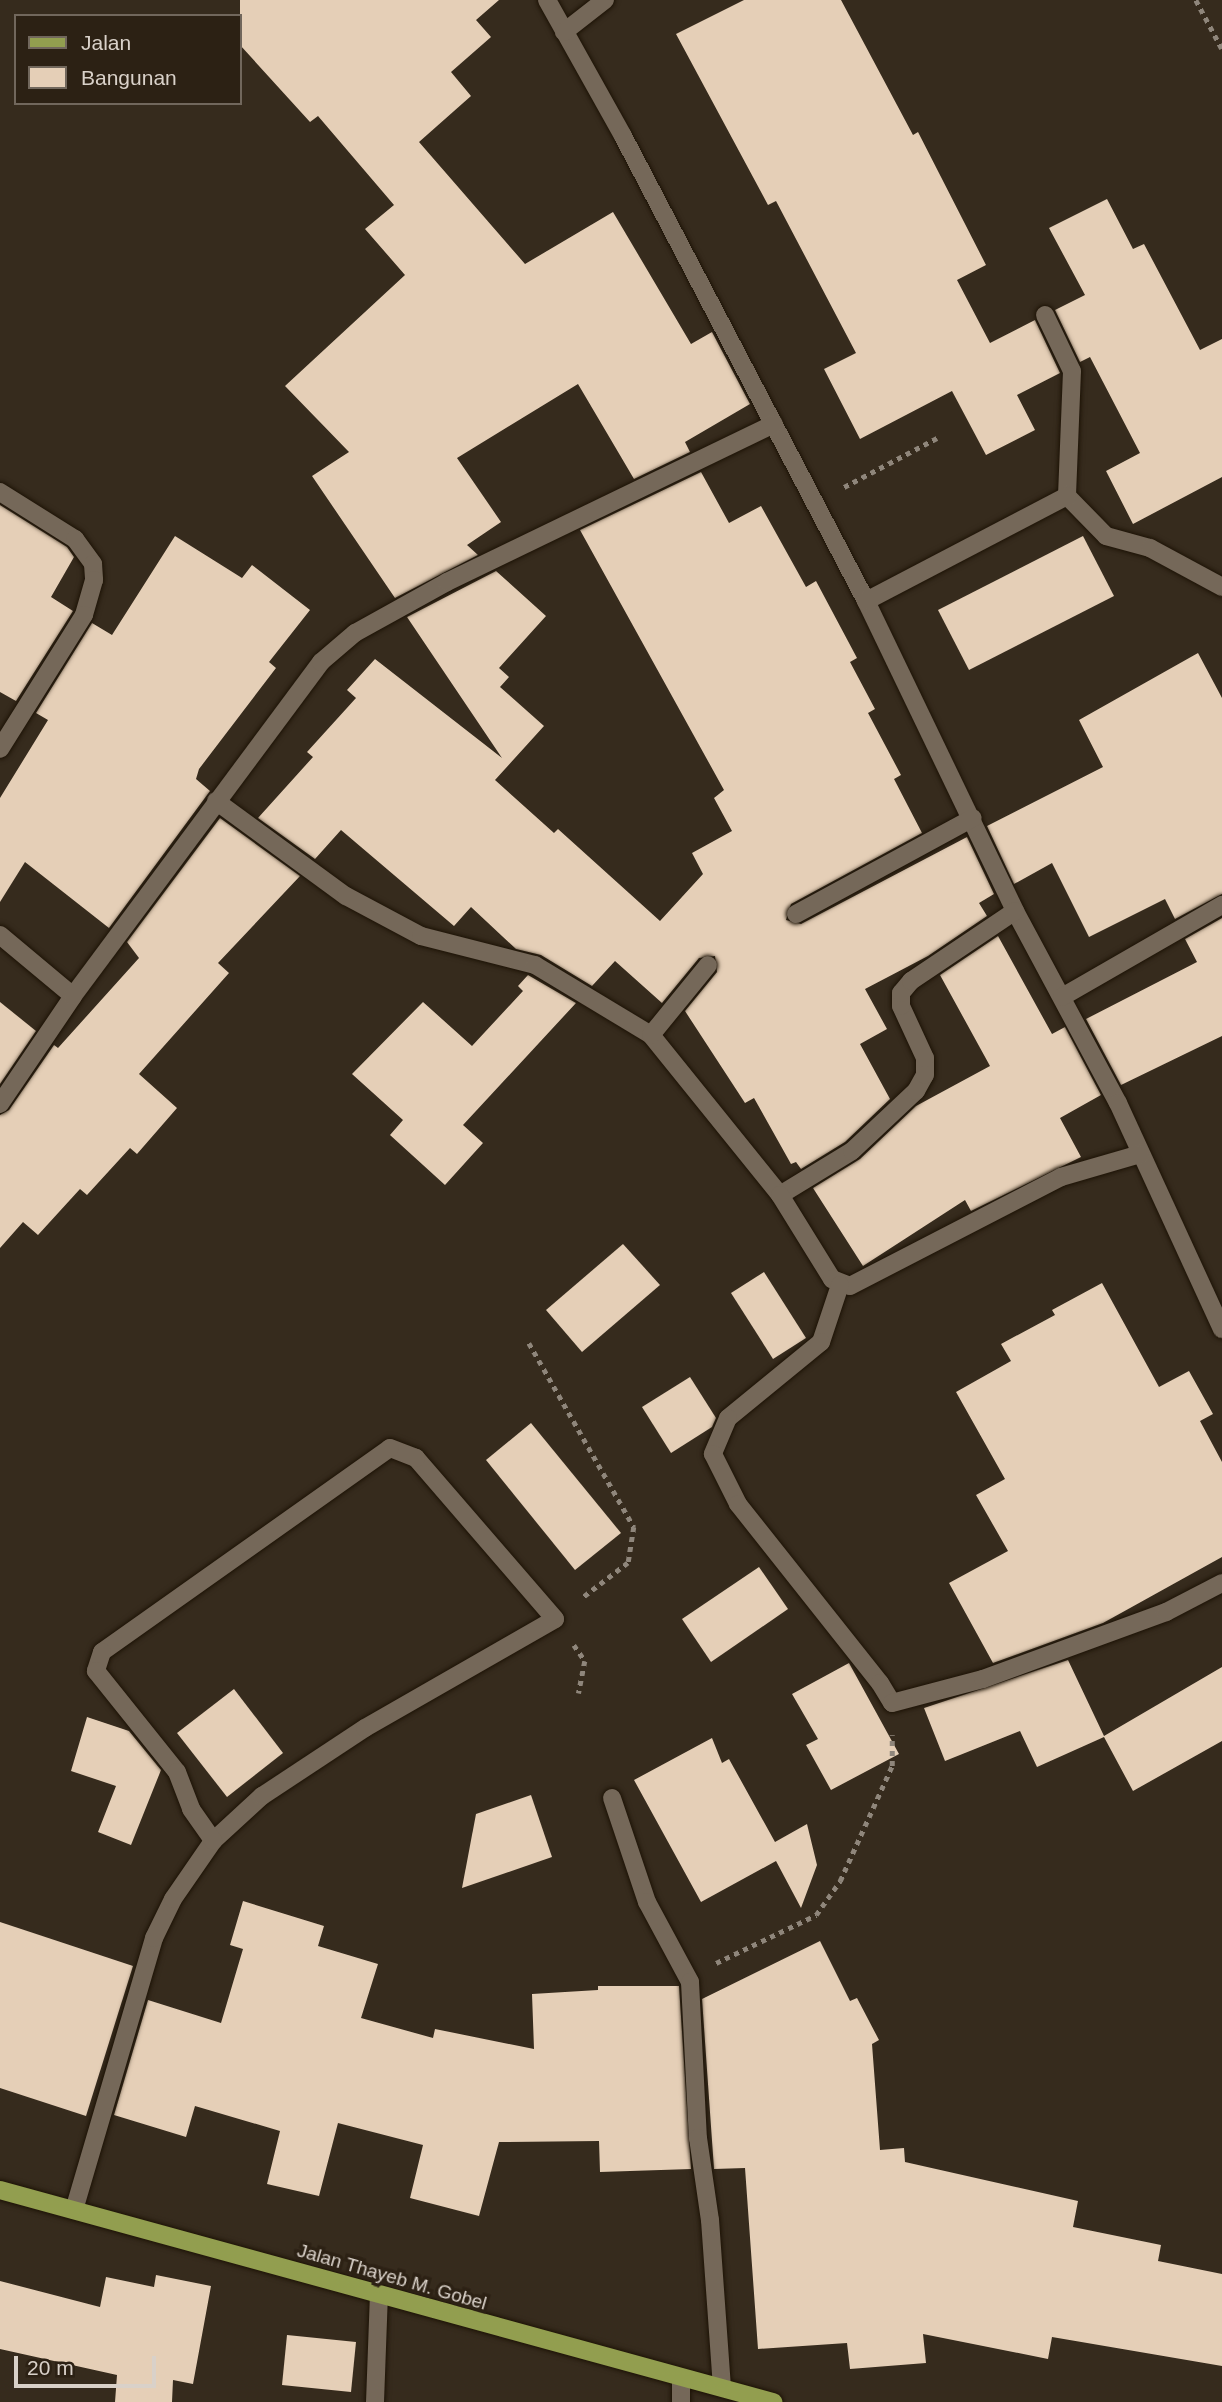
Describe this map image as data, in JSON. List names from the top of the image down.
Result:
{
  "streets": {
    "main road": ["Jalan Thayeb M. Gobel"]
  },
  "legend": ["Jalan", "Bangunan"],
  "scale_bar": "20 m"
}
